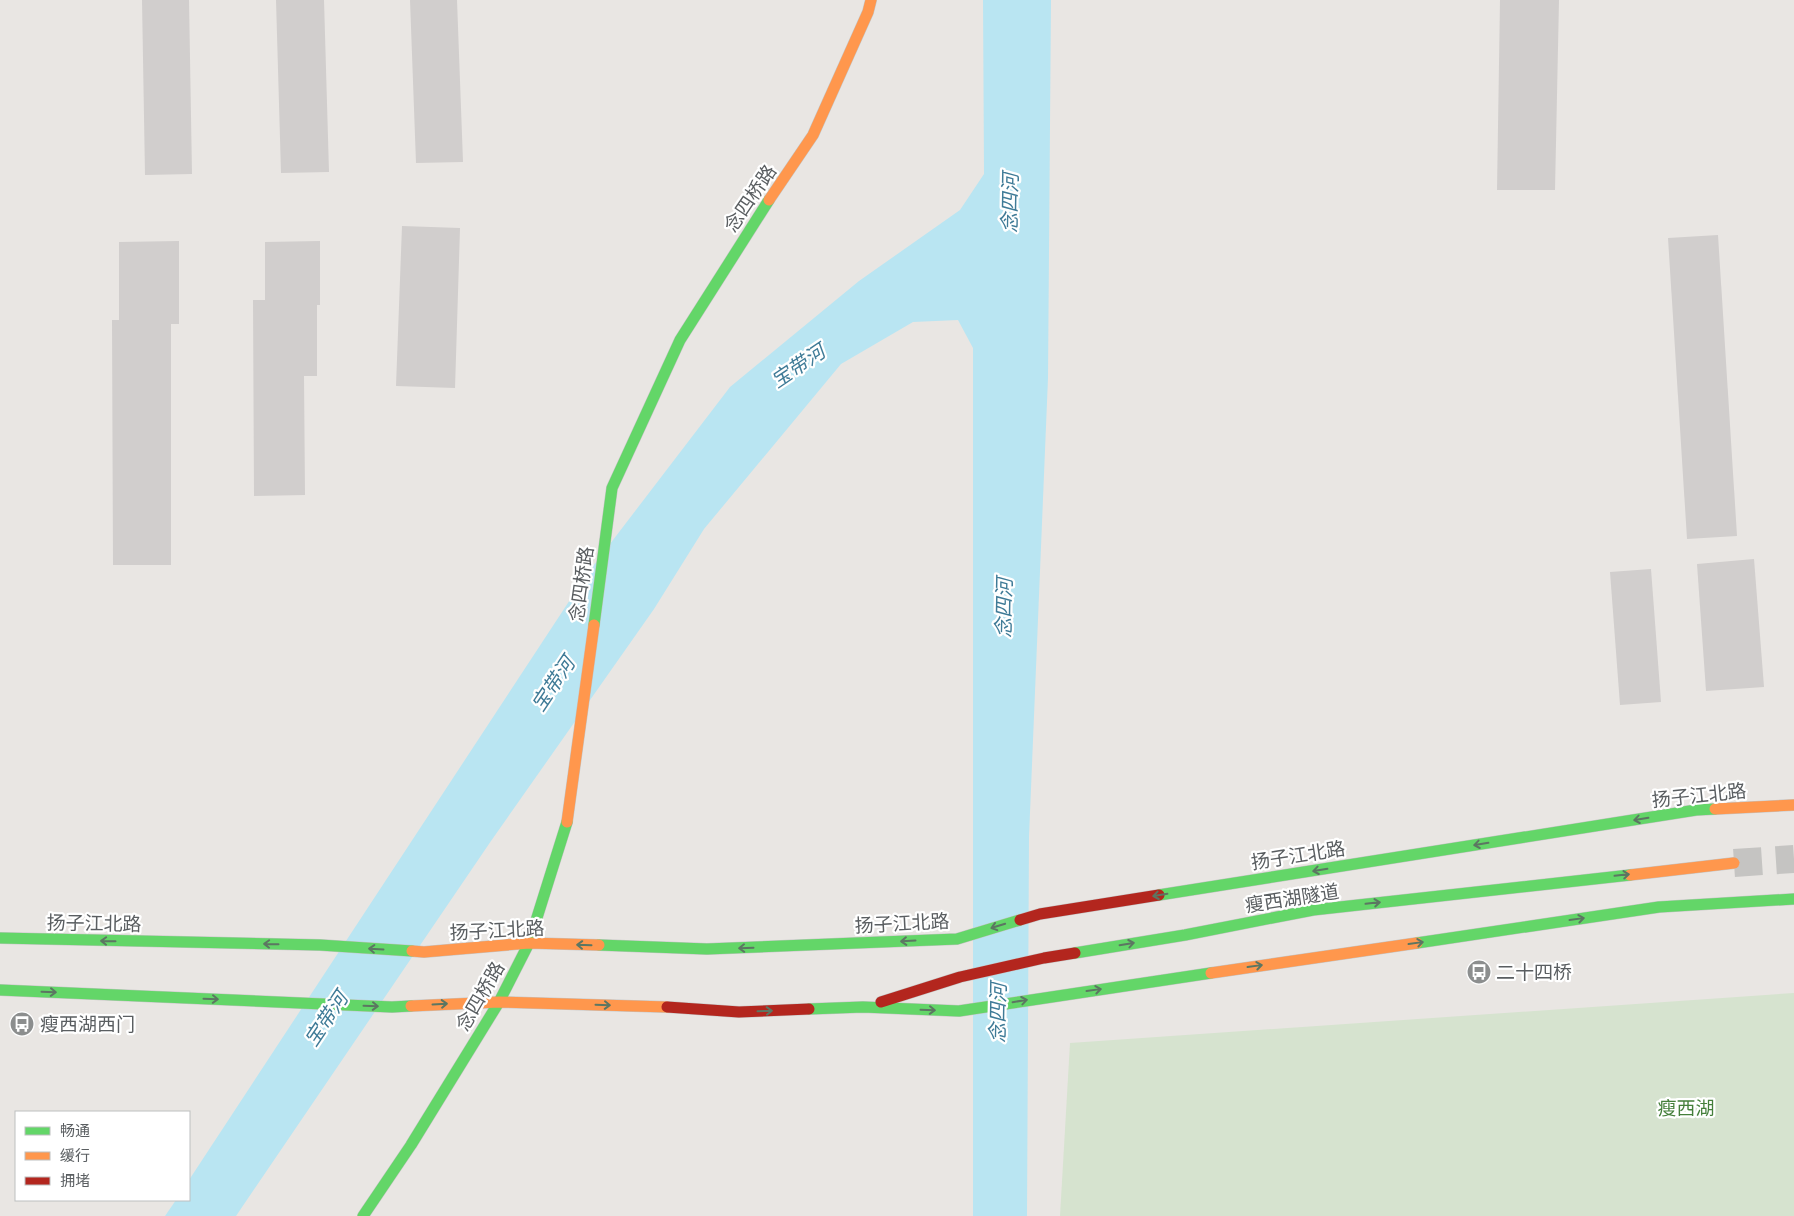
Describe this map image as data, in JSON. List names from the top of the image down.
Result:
{
  "streets": {
    "main road": ["念四桥路", "扬子江北路", "瘦西湖隧道"]
  },
  "crossings": [
    ["念四桥路", "扬子江北路"]
  ],
  "water": ["念四河", "宝带河"],
  "parks": ["瘦西湖"],
  "places": {
    "bus stop": ["二十四桥", "瘦西湖西门"]
  },
  "legend": ["畅通", "缓行", "拥堵"]
}
